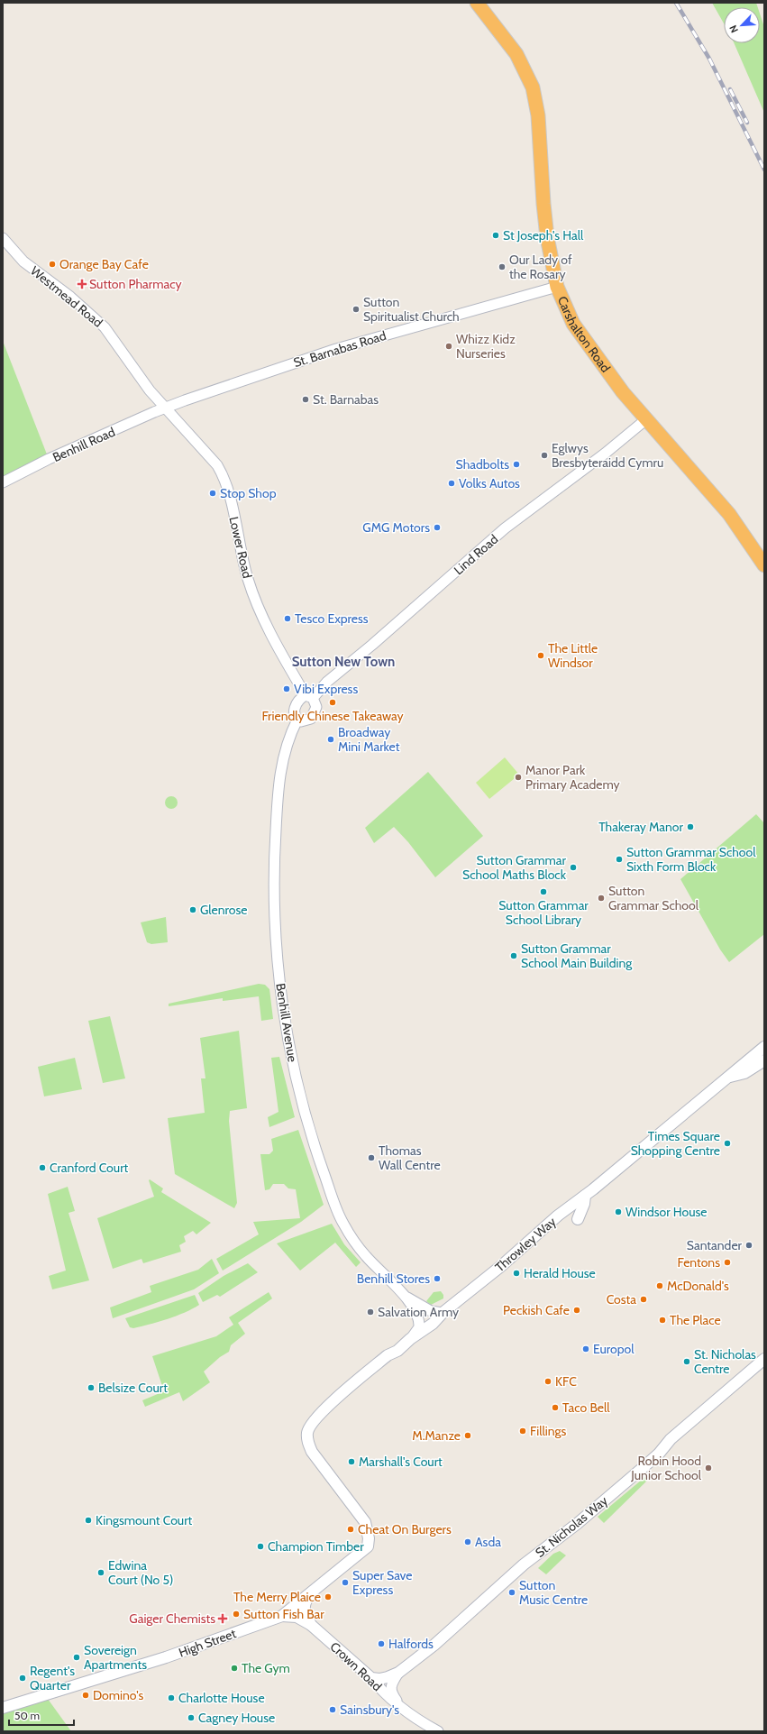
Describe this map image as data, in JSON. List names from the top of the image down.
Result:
{
  "streets": {
    "highway": ["Carshalton Road"],
    "main road": [
      "Throwley Way",
      "St. Nicholas Way",
      "High Street",
      "Crown Road"
    ],
    "street": [
      "Westmead Road",
      "St. Barnabas Road",
      "Benhill Road",
      "Lower Road",
      "Lind Road",
      "Benhill Avenue"
    ]
  },
  "crossings": [
    ["Westmead Road", "St. Barnabas Road"],
    ["Westmead Road", "Benhill Road"],
    ["Westmead Road", "Lower Road"],
    ["Carshalton Road", "St. Barnabas Road"],
    ["Carshalton Road", "Lind Road"],
    ["St. Barnabas Road", "Benhill Road"],
    ["St. Barnabas Road", "Lower Road"],
    ["Benhill Road", "Lower Road"],
    ["Lower Road", "Lind Road"],
    ["Lower Road", "Benhill Avenue"],
    ["Lind Road", "Benhill Avenue"],
    ["Benhill Avenue", "Throwley Way"],
    ["Throwley Way", "High Street"],
    ["St. Nicholas Way", "Crown Road"],
    ["High Street", "Crown Road"]
  ],
  "districts": ["Sutton New Town"],
  "places": {
    "other": [
      "St Joseph's Hall",
      "Orange Bay Cafe",
      "Our Lady of the Rosary",
      "Sutton Spiritualist Church",
      "Whizz Kidz Nurseries",
      "St. Barnabas",
      "Eglwys Bresbyteraidd Cymru",
      "Shadbolts",
      "Volks Autos",
      "Stop Shop",
      "GMG Motors",
      "Tesco Express",
      "The Little Windsor",
      "Vibi Express",
      "Friendly Chinese Takeaway",
      "Broadway Mini Market",
      "Manor Park Primary Academy",
      "Thakeray Manor",
      "Sutton Grammar School Sixth Form Block",
      "Sutton Grammar School Maths Block",
      "Sutton Grammar School Library",
      "Sutton Grammar School",
      "Glenrose",
      "Sutton Grammar School Main Building",
      "Times Square Shopping Centre",
      "Thomas Wall Centre",
      "Cranford Court",
      "Windsor House",
      "Santander",
      "Fentons",
      "Herald House",
      "Benhill Stores",
      "McDonald's",
      "Costa",
      "Peckish Cafe",
      "Salvation Army",
      "The Place",
      "Europol",
      "St. Nicholas Centre",
      "KFC",
      "Belsize Court",
      "Taco Bell",
      "Fillings",
      "M.Manze",
      "Marshall's Court",
      "Robin Hood Junior School",
      "Kingsmount Court",
      "Cheat On Burgers",
      "Asda",
      "Champion Timber",
      "Edwina Court (No 5)",
      "Super Save Express",
      "Sutton Music Centre",
      "The Merry Plaice",
      "Sutton Fish Bar",
      "Halfords",
      "Sovereign Apartments",
      "The Gym",
      "Regent's Quarter",
      "Domino's",
      "Charlotte House",
      "Sainsbury's",
      "Cagney House"
    ],
    "health": ["Sutton Pharmacy", "Gaiger Chemists"]
  },
  "scale_bar": "50 m",
  "north": "bottom left"
}
